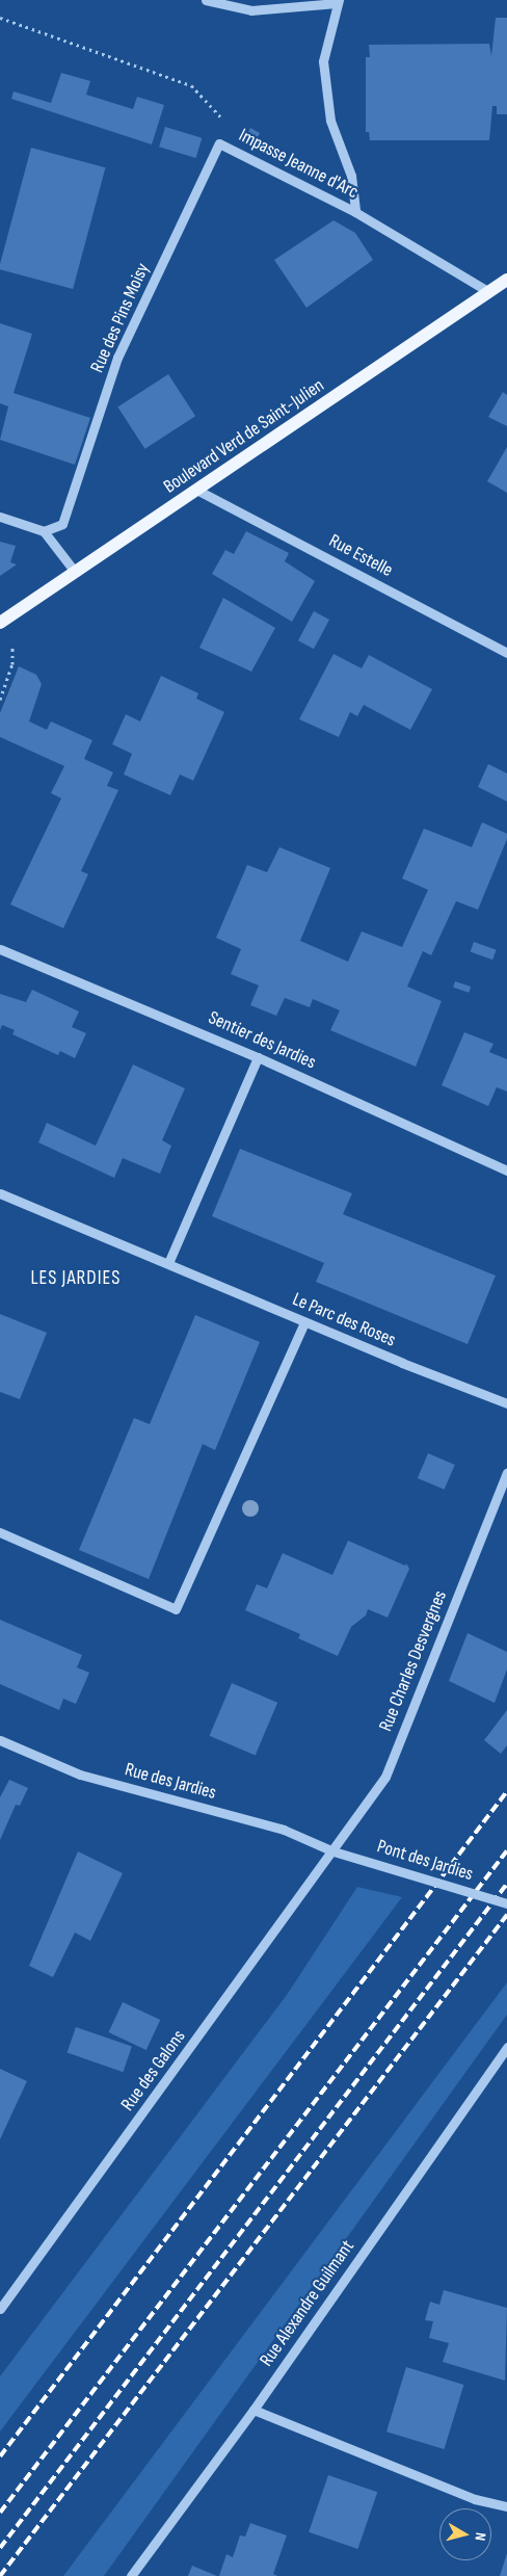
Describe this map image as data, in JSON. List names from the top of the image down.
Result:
{
  "streets": {
    "main road": ["Boulevard Verd de Saint-Julien"],
    "street": [
      "Impasse Jeanne d'Arc",
      "Rue des Pins Moisy",
      "Rue Estelle",
      "Sentier des Jardies",
      "Le Parc des Roses",
      "Rue Charles Desvergnes",
      "Rue des Jardies",
      "Pont des Jardies",
      "Rue des Galons",
      "Rue Alexandre Guilmant"
    ]
  },
  "crossings": [
    ["Impasse Jeanne d'Arc", "Rue des Pins Moisy"],
    ["Impasse Jeanne d'Arc", "Boulevard Verd de Saint-Julien"],
    ["Boulevard Verd de Saint-Julien", "Rue Estelle"],
    ["Rue Charles Desvergnes", "Rue des Jardies"],
    ["Rue Charles Desvergnes", "Pont des Jardies"],
    ["Rue Charles Desvergnes", "Rue des Galons"],
    ["Rue des Jardies", "Pont des Jardies"],
    ["Rue des Jardies", "Rue des Galons"],
    ["Pont des Jardies", "Rue des Galons"]
  ],
  "districts": ["LES JARDIES"],
  "north": "right"
}
